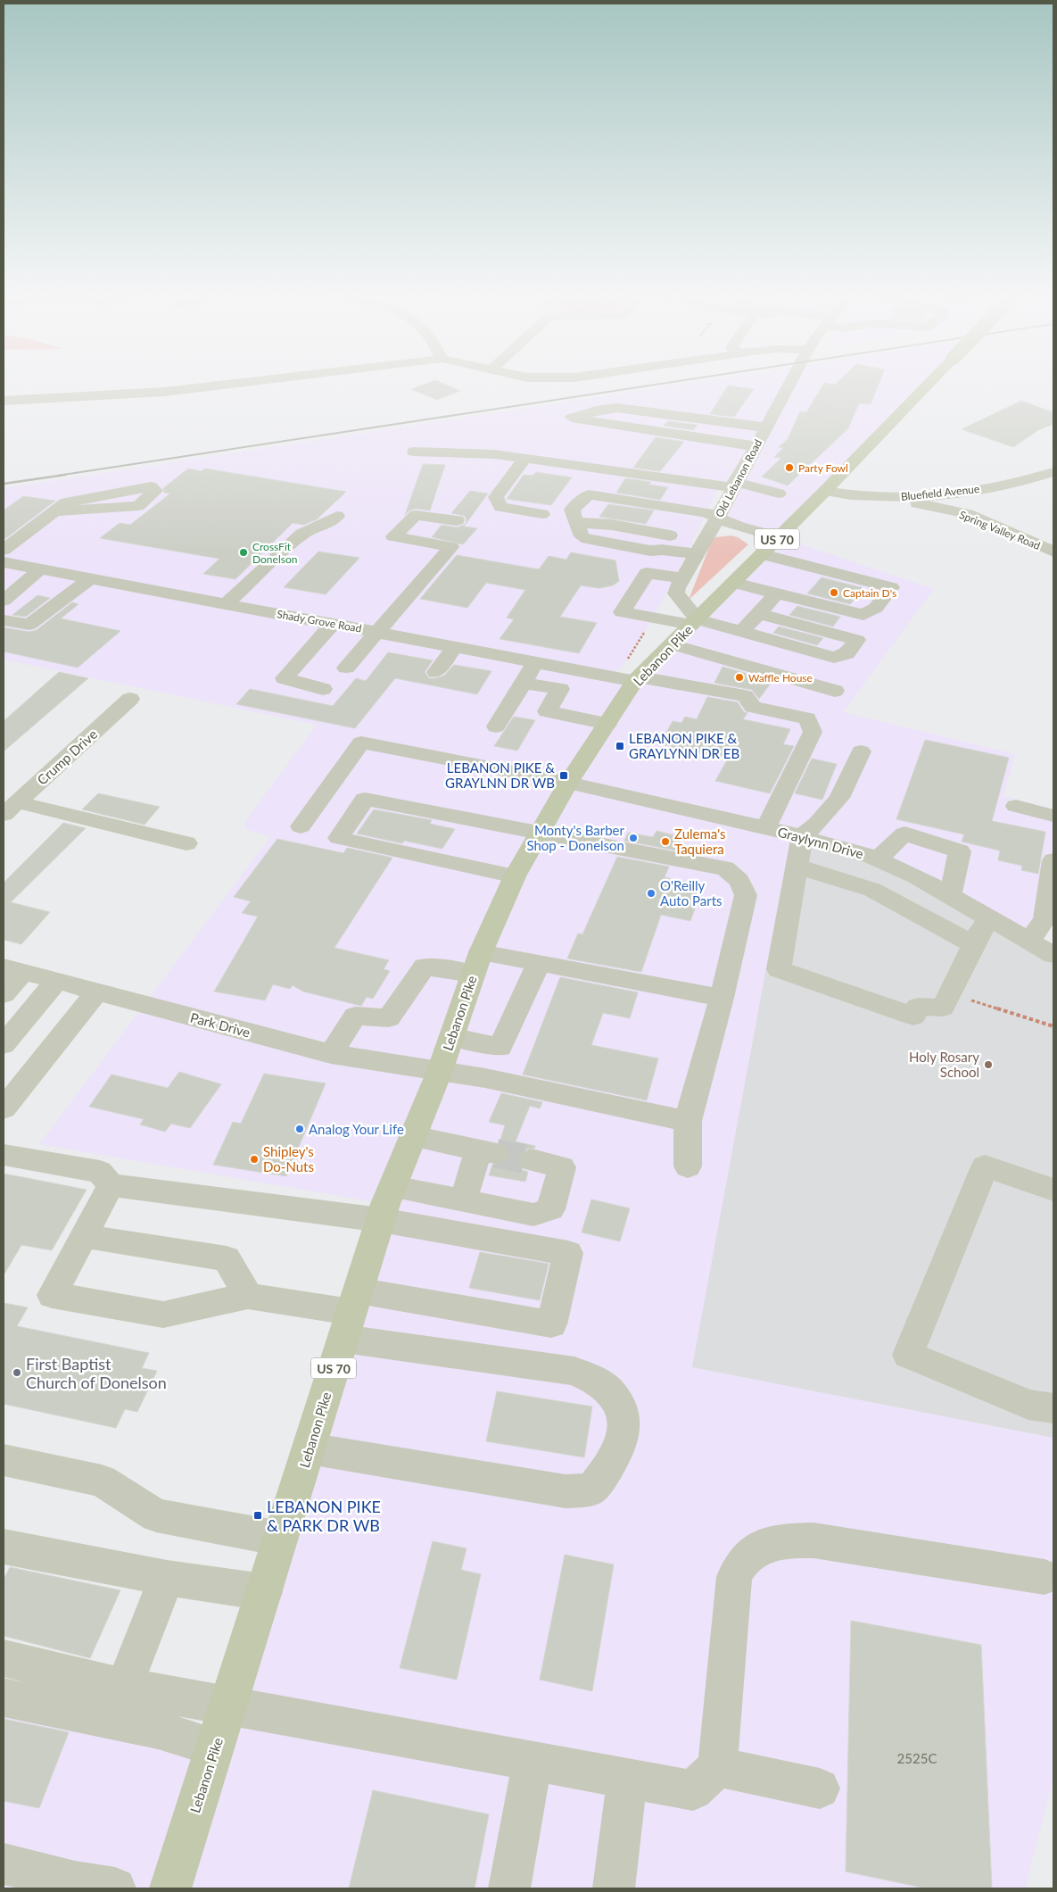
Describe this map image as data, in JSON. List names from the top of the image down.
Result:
{
  "streets": {
    "main road": ["US 70", "Lebanon Pike"],
    "street": [
      "Old Lebanon Road",
      "Bluefield Avenue",
      "Spring Valley Road",
      "Shady Grove Road",
      "Crump Drive",
      "Graylynn Drive",
      "Park Drive"
    ]
  },
  "crossings": [
    ["Old Lebanon Road", "Lebanon Pike"],
    ["Bluefield Avenue", "Spring Valley Road"],
    ["Bluefield Avenue", "Lebanon Pike"],
    ["Shady Grove Road", "Lebanon Pike"],
    ["Shady Grove Road", "Graylynn Drive"],
    ["Lebanon Pike", "Graylynn Drive"],
    ["Lebanon Pike", "Park Drive"]
  ],
  "places": {
    "other": [
      "Party Fowl",
      "CrossFit Donelson",
      "Captain D's",
      "Waffle House",
      "Monty's Barber Shop - Donelson",
      "Zulema's Taquiera",
      "O'Reilly Auto Parts",
      "Holy Rosary School",
      "Analog Your Life",
      "Shipley's Do-Nuts",
      "First Baptist Church of Donelson"
    ],
    "transit": ["LEBANON PIKE & GRAYLYNN DR EB", "LEBANON PIKE & GRAYLNN DR WB", "LEBANON PIKE & PARK DR WB"]
  },
  "house_numbers": ["2525C"]
}
